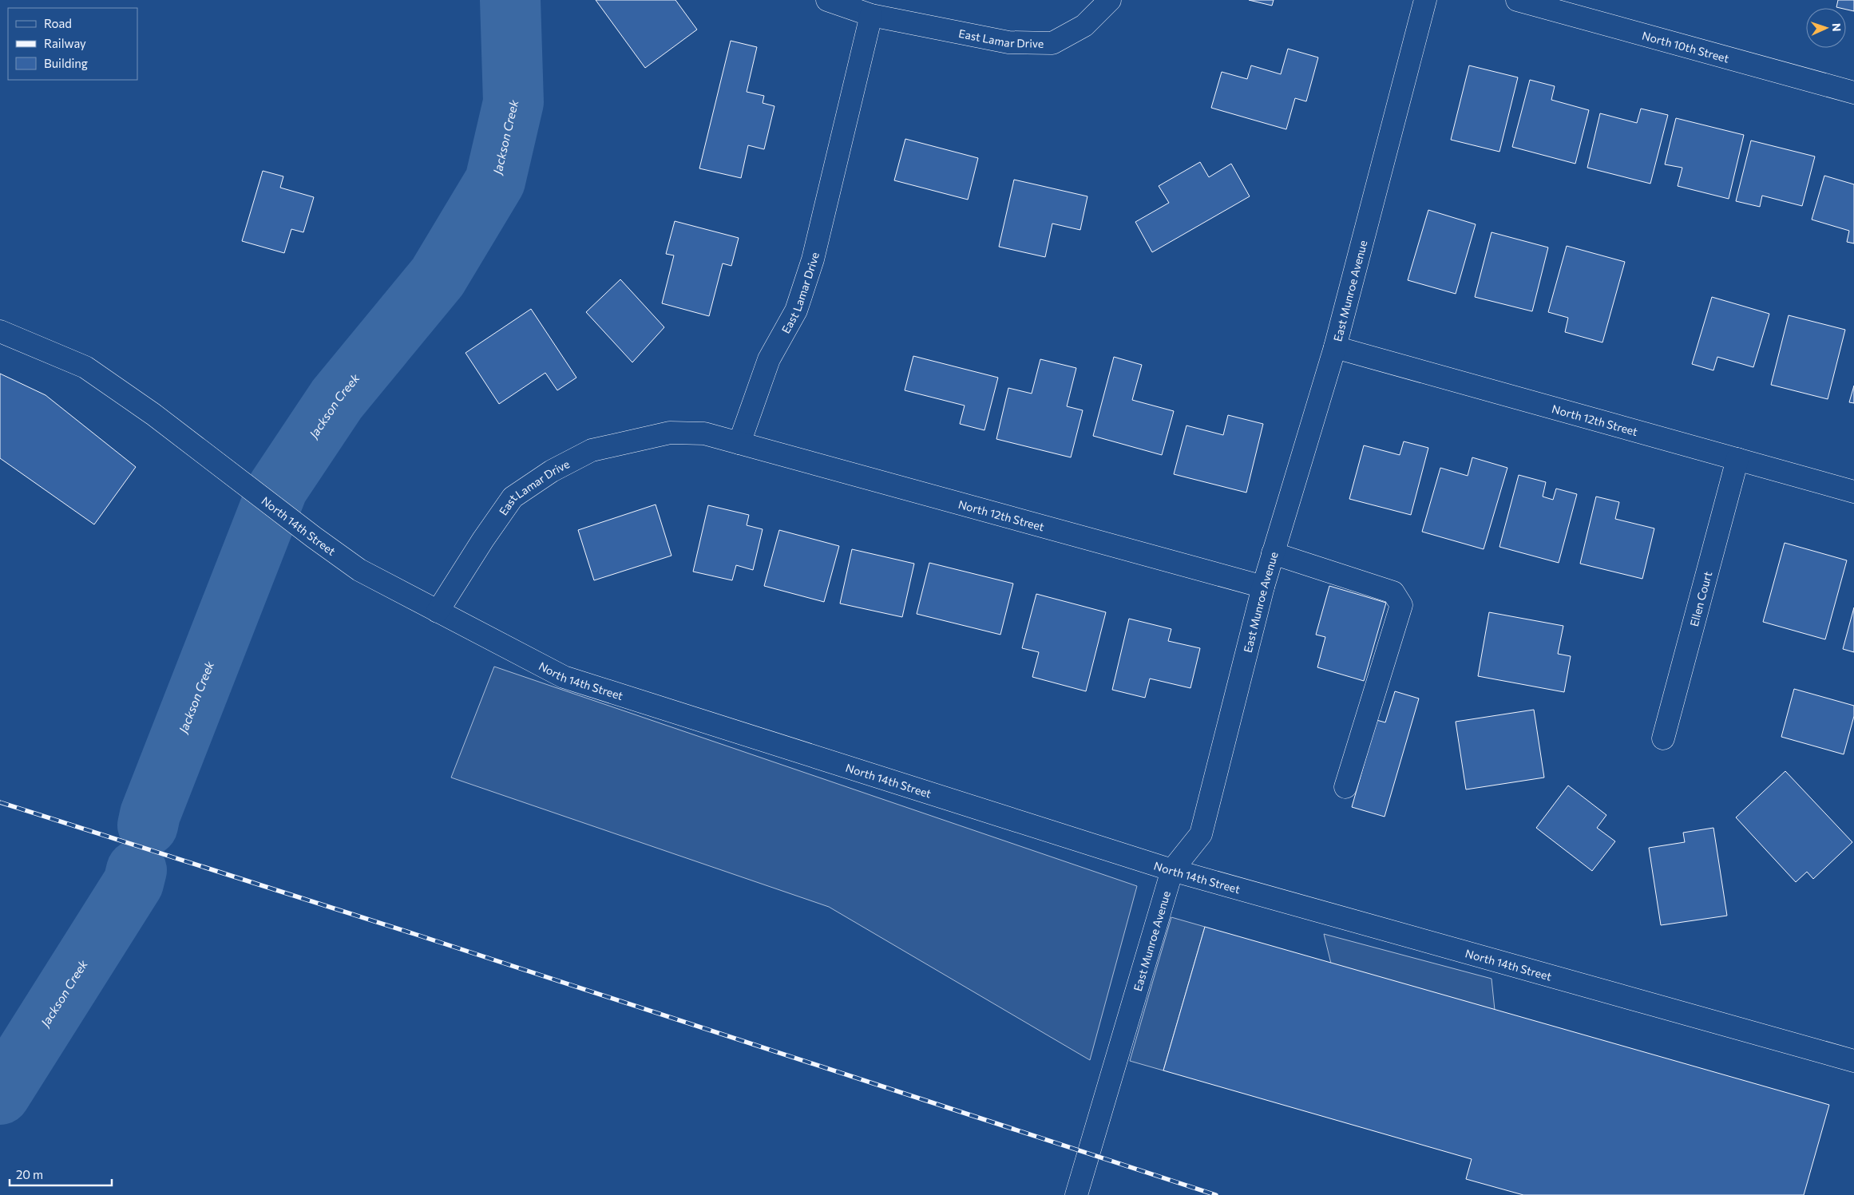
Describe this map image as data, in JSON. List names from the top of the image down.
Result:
{
  "streets": {
    "street": [
      "East Lamar Drive",
      "North 10th Street",
      "East Munroe Avenue",
      "North 12th Street",
      "North 14th Street",
      "Ellen Court"
    ]
  },
  "crossings": [
    ["East Lamar Drive", "North 12th Street"],
    ["East Lamar Drive", "North 14th Street"],
    ["East Munroe Avenue", "North 12th Street"],
    ["East Munroe Avenue", "North 14th Street"],
    ["North 12th Street", "Ellen Court"]
  ],
  "water": ["Jackson Creek"],
  "legend": ["Road", "Railway", "Building"],
  "scale_bar": "20 m",
  "north": "right"
}
